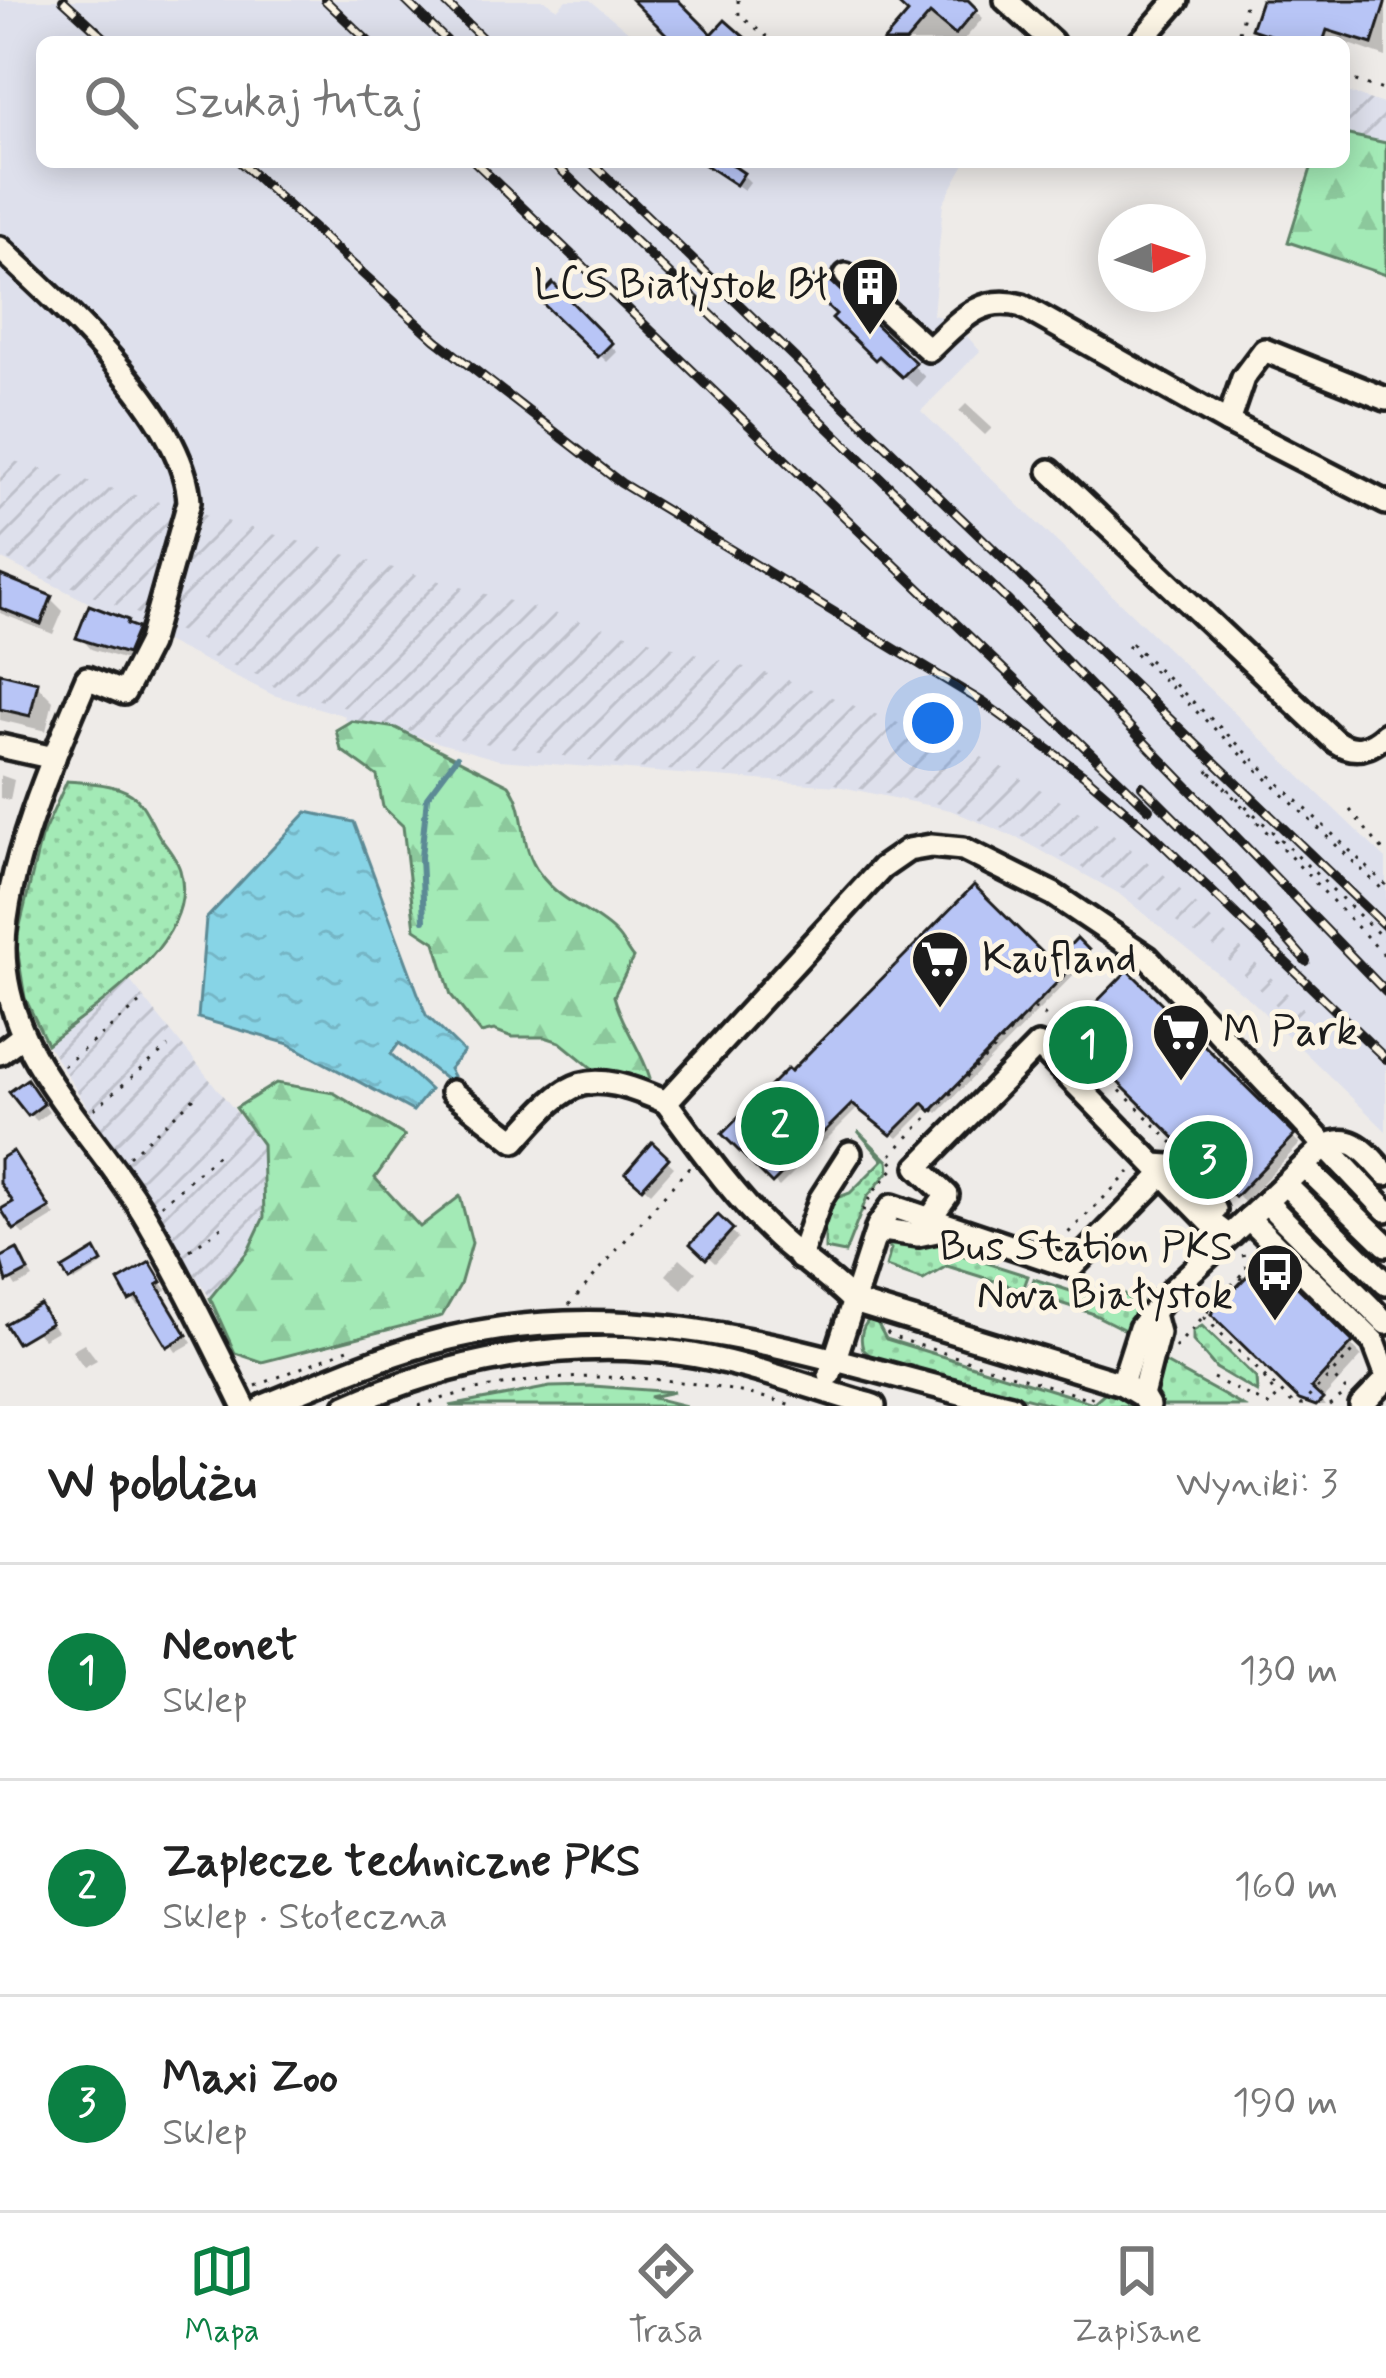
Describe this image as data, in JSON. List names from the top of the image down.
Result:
{
  "places": {
    "building": ["LCS Białystok Bł"],
    "supermarket": ["Kaufland", "M Park"],
    "bus stop": ["Bus Station PKS Nova Białystok"]
  },
  "north": "right",
  "page": {
    "search": "Szukaj tutaj",
    "pins": ["1", "2", "3"],
    "heading": ["W pobliżu", "Wyniki: 3"],
    "list": [
      {
        "mark": "1",
        "name": "Neonet",
        "note": "Sklep",
        "value": "130 m"
      },
      {
        "mark": "2",
        "name": "Zaplecze techniczne PKS",
        "note": "Sklep · Stołeczna",
        "value": "160 m"
      },
      {
        "mark": "3",
        "name": "Maxi Zoo",
        "note": "Sklep",
        "value": "190 m"
      }
    ],
    "nav": ["Mapa", "Trasa", "Zapisane"]
  }
}
